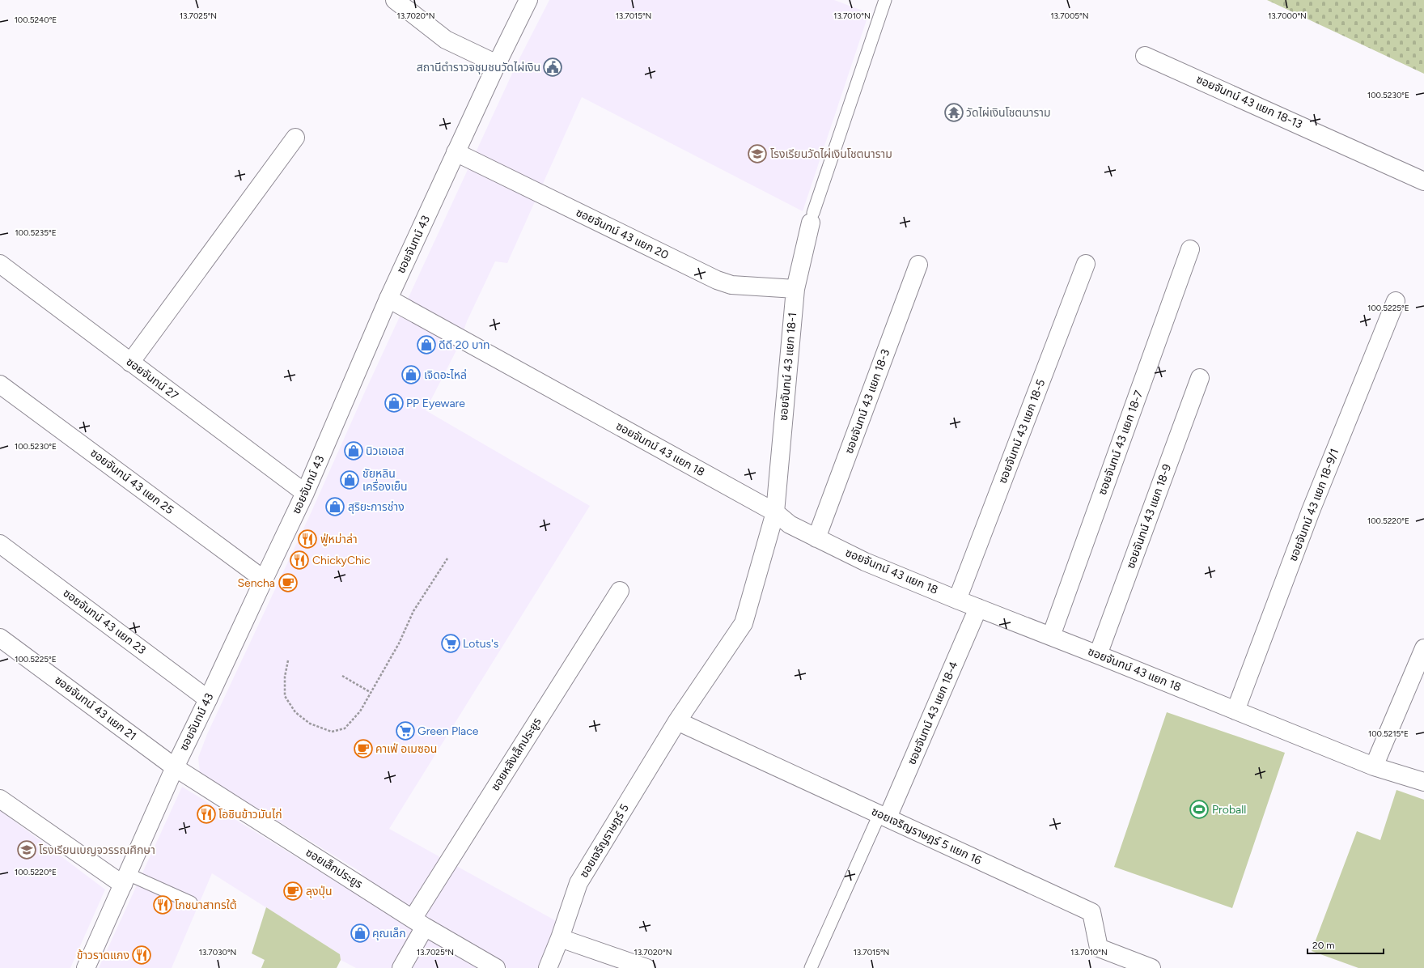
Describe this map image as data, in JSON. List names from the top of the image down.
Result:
{
  "streets": {
    "street": [
      "ซอยจันทน์ 43 แยก 18-13",
      "ซอยจันทน์ 43 แยก 20",
      "ซอยจันทน์ 43",
      "ซอยจันทน์ 43 แยก 18-1",
      "ซอยจันทน์ 27",
      "ซอยจันทน์ 43 แยก 18-3",
      "ซอยจันทน์ 43 แยก 18-5",
      "ซอยจันทน์ 43 แยก 18-7",
      "ซอยจันทน์ 43 แยก 18",
      "ซอยจันทน์ 43 แยก 25",
      "ซอยจันทน์ 43 แยก 18-9/1",
      "ซอยจันทน์ 43 แยก 18-9",
      "ซอยจันทน์ 43 แยก 23",
      "ซอยจันทน์ 43 แยก 21",
      "ซอยจันทน์ 43 แยก 18-4",
      "ซอยหลังเล็กประยูร",
      "ซอยเจริญราษฎร์ 5 แยก 16",
      "ซอยเจริญราษฎร์ 5",
      "ซอยเล็กประยูร"
    ]
  },
  "crossings": [
    ["ซอยจันทน์ 43 แยก 20", "ซอยจันทน์ 43"],
    ["ซอยจันทน์ 43 แยก 20", "ซอยจันทน์ 43 แยก 18-1"],
    ["ซอยจันทน์ 43", "ซอยจันทน์ 27"],
    ["ซอยจันทน์ 43", "ซอยจันทน์ 43 แยก 18"],
    ["ซอยจันทน์ 43", "ซอยจันทน์ 43 แยก 25"],
    ["ซอยจันทน์ 43", "ซอยจันทน์ 43 แยก 23"],
    ["ซอยจันทน์ 43", "ซอยจันทน์ 43 แยก 21"],
    ["ซอยจันทน์ 43", "ซอยเล็กประยูร"],
    ["ซอยจันทน์ 43 แยก 18-1", "ซอยจันทน์ 43 แยก 18"],
    ["ซอยจันทน์ 43 แยก 18-1", "ซอยเจริญราษฎร์ 5 แยก 16"],
    ["ซอยจันทน์ 43 แยก 18-1", "ซอยเจริญราษฎร์ 5"],
    ["ซอยจันทน์ 43 แยก 18-3", "ซอยจันทน์ 43 แยก 18"],
    ["ซอยจันทน์ 43 แยก 18-5", "ซอยจันทน์ 43 แยก 18"],
    ["ซอยจันทน์ 43 แยก 18-7", "ซอยจันทน์ 43 แยก 18"],
    ["ซอยจันทน์ 43 แยก 18", "ซอยจันทน์ 43 แยก 18-9/1"],
    ["ซอยจันทน์ 43 แยก 18", "ซอยจันทน์ 43 แยก 18-9"],
    ["ซอยจันทน์ 43 แยก 18", "ซอยจันทน์ 43 แยก 18-4"],
    ["ซอยจันทน์ 43 แยก 21", "ซอยเล็กประยูร"],
    ["ซอยจันทน์ 43 แยก 18-4", "ซอยเจริญราษฎร์ 5 แยก 16"],
    ["ซอยหลังเล็กประยูร", "ซอยเล็กประยูร"],
    ["ซอยเจริญราษฎร์ 5 แยก 16", "ซอยเจริญราษฎร์ 5"]
  ],
  "places": {
    "public building": ["สถานีตำราวจชุมชนวัดไผ่เงิน"],
    "temple": ["วัดไผ่เงินโชตนาราม"],
    "school or university": ["โรงเรียนวัดไผ่เงินโชตนาราม", "โรงเรียนเบญจวรรณศึกษา"],
    "shop": [
      "ดีดี 20 บาท",
      "เจิดอะไหล่",
      "PP Eyeware",
      "นิวเอเอส",
      "ชัยหลิน เครื่องเย็น",
      "สุริยะการช่าง",
      "คุณเล็ก"
    ],
    "restaurant": [
      "ฟู่หม่าล่า",
      "ChickyChic",
      "โอชินข้าวมันไก่",
      "โภชนาสาทรใต้",
      "ข้าวราดแกง"
    ],
    "cafe": ["Sencha", "คาเฟ่ อเมซอน", "ลุงปุ่น"],
    "supermarket": ["Lotus's", "Green Place"],
    "sports": ["Proball"]
  },
  "scale_bar": "20 m",
  "coordinates": [
    "13.7025°N",
    "13.7020°N",
    "13.7015°N",
    "13.7010°N",
    "13.7005°N",
    "13.7000°N",
    "100.5240°E",
    "100.5230°E",
    "100.5235°E",
    "100.5225°E",
    "100.5220°E",
    "100.5215°E",
    "13.7030°N"
  ]
}
